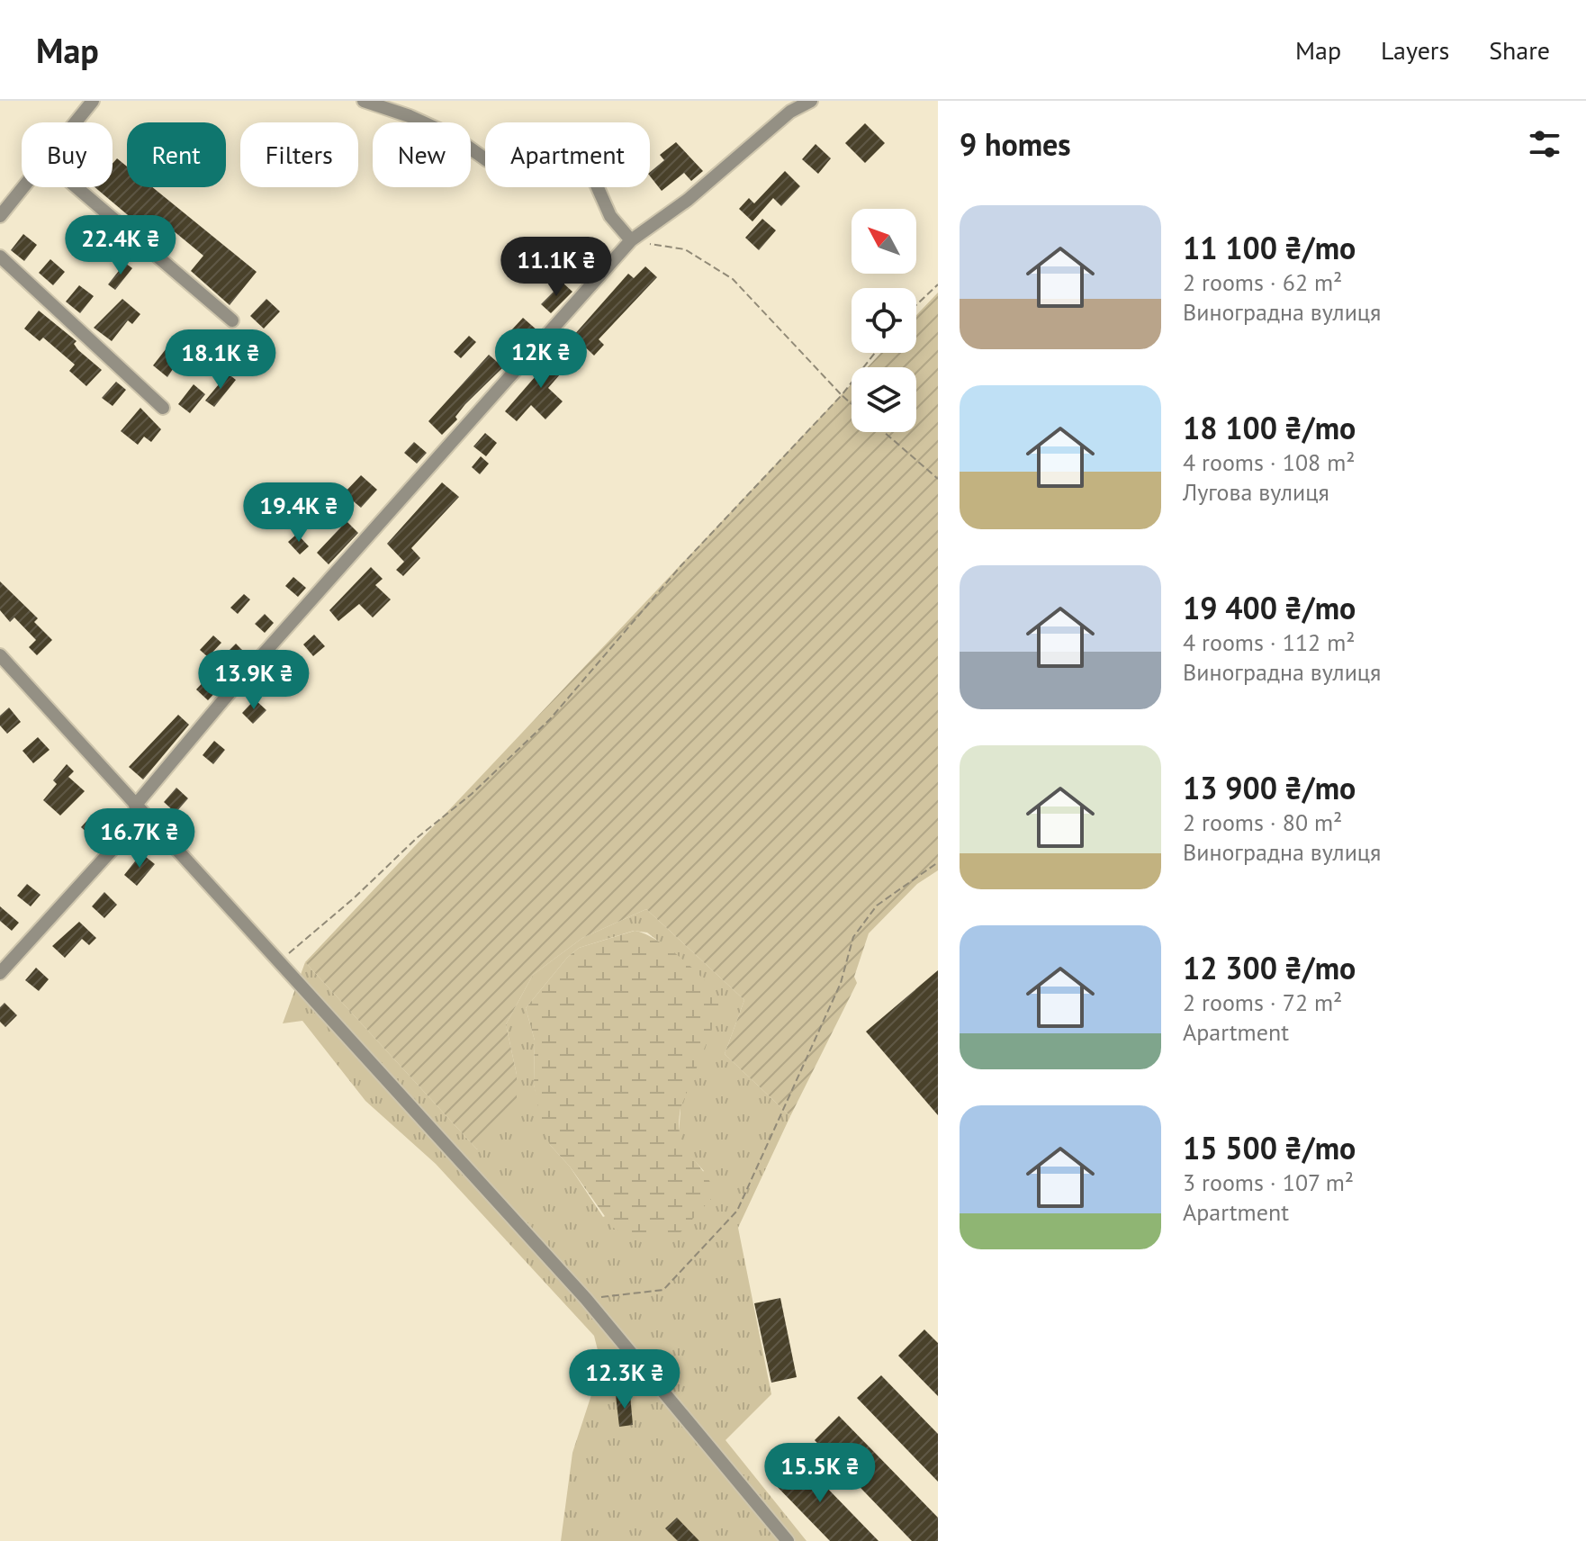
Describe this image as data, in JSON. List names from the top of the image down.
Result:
{
  "north": "top left",
  "page": {
    "header": "Map",
    "nav": ["Map", "Layers", "Share"],
    "heading": "9 homes",
    "chip": [
      "Buy",
      "Rent",
      "Filters",
      "New",
      "Apartment"
    ],
    "list": [
      {
        "name": "11 100 ₴/mo",
        "note": "2 rooms · 62 m² · Виноградна вулиця"
      },
      {
        "name": "18 100 ₴/mo",
        "note": "4 rooms · 108 m² · Лугова вулиця"
      },
      {
        "name": "19 400 ₴/mo",
        "note": "4 rooms · 112 m² · Виноградна вулиця"
      },
      {
        "name": "13 900 ₴/mo",
        "note": "2 rooms · 80 m² · Виноградна вулиця"
      },
      {
        "name": "12 300 ₴/mo",
        "note": "2 rooms · 72 m² · Apartment"
      },
      {
        "name": "15 500 ₴/mo",
        "note": "3 rooms · 107 m² · Apartment"
      }
    ],
    "price": [
      "22.4K ₴",
      "11.1K ₴",
      "12K ₴",
      "18.1K ₴",
      "19.4K ₴",
      "13.9K ₴",
      "16.7K ₴",
      "12.3K ₴",
      "15.5K ₴"
    ]
  }
}
